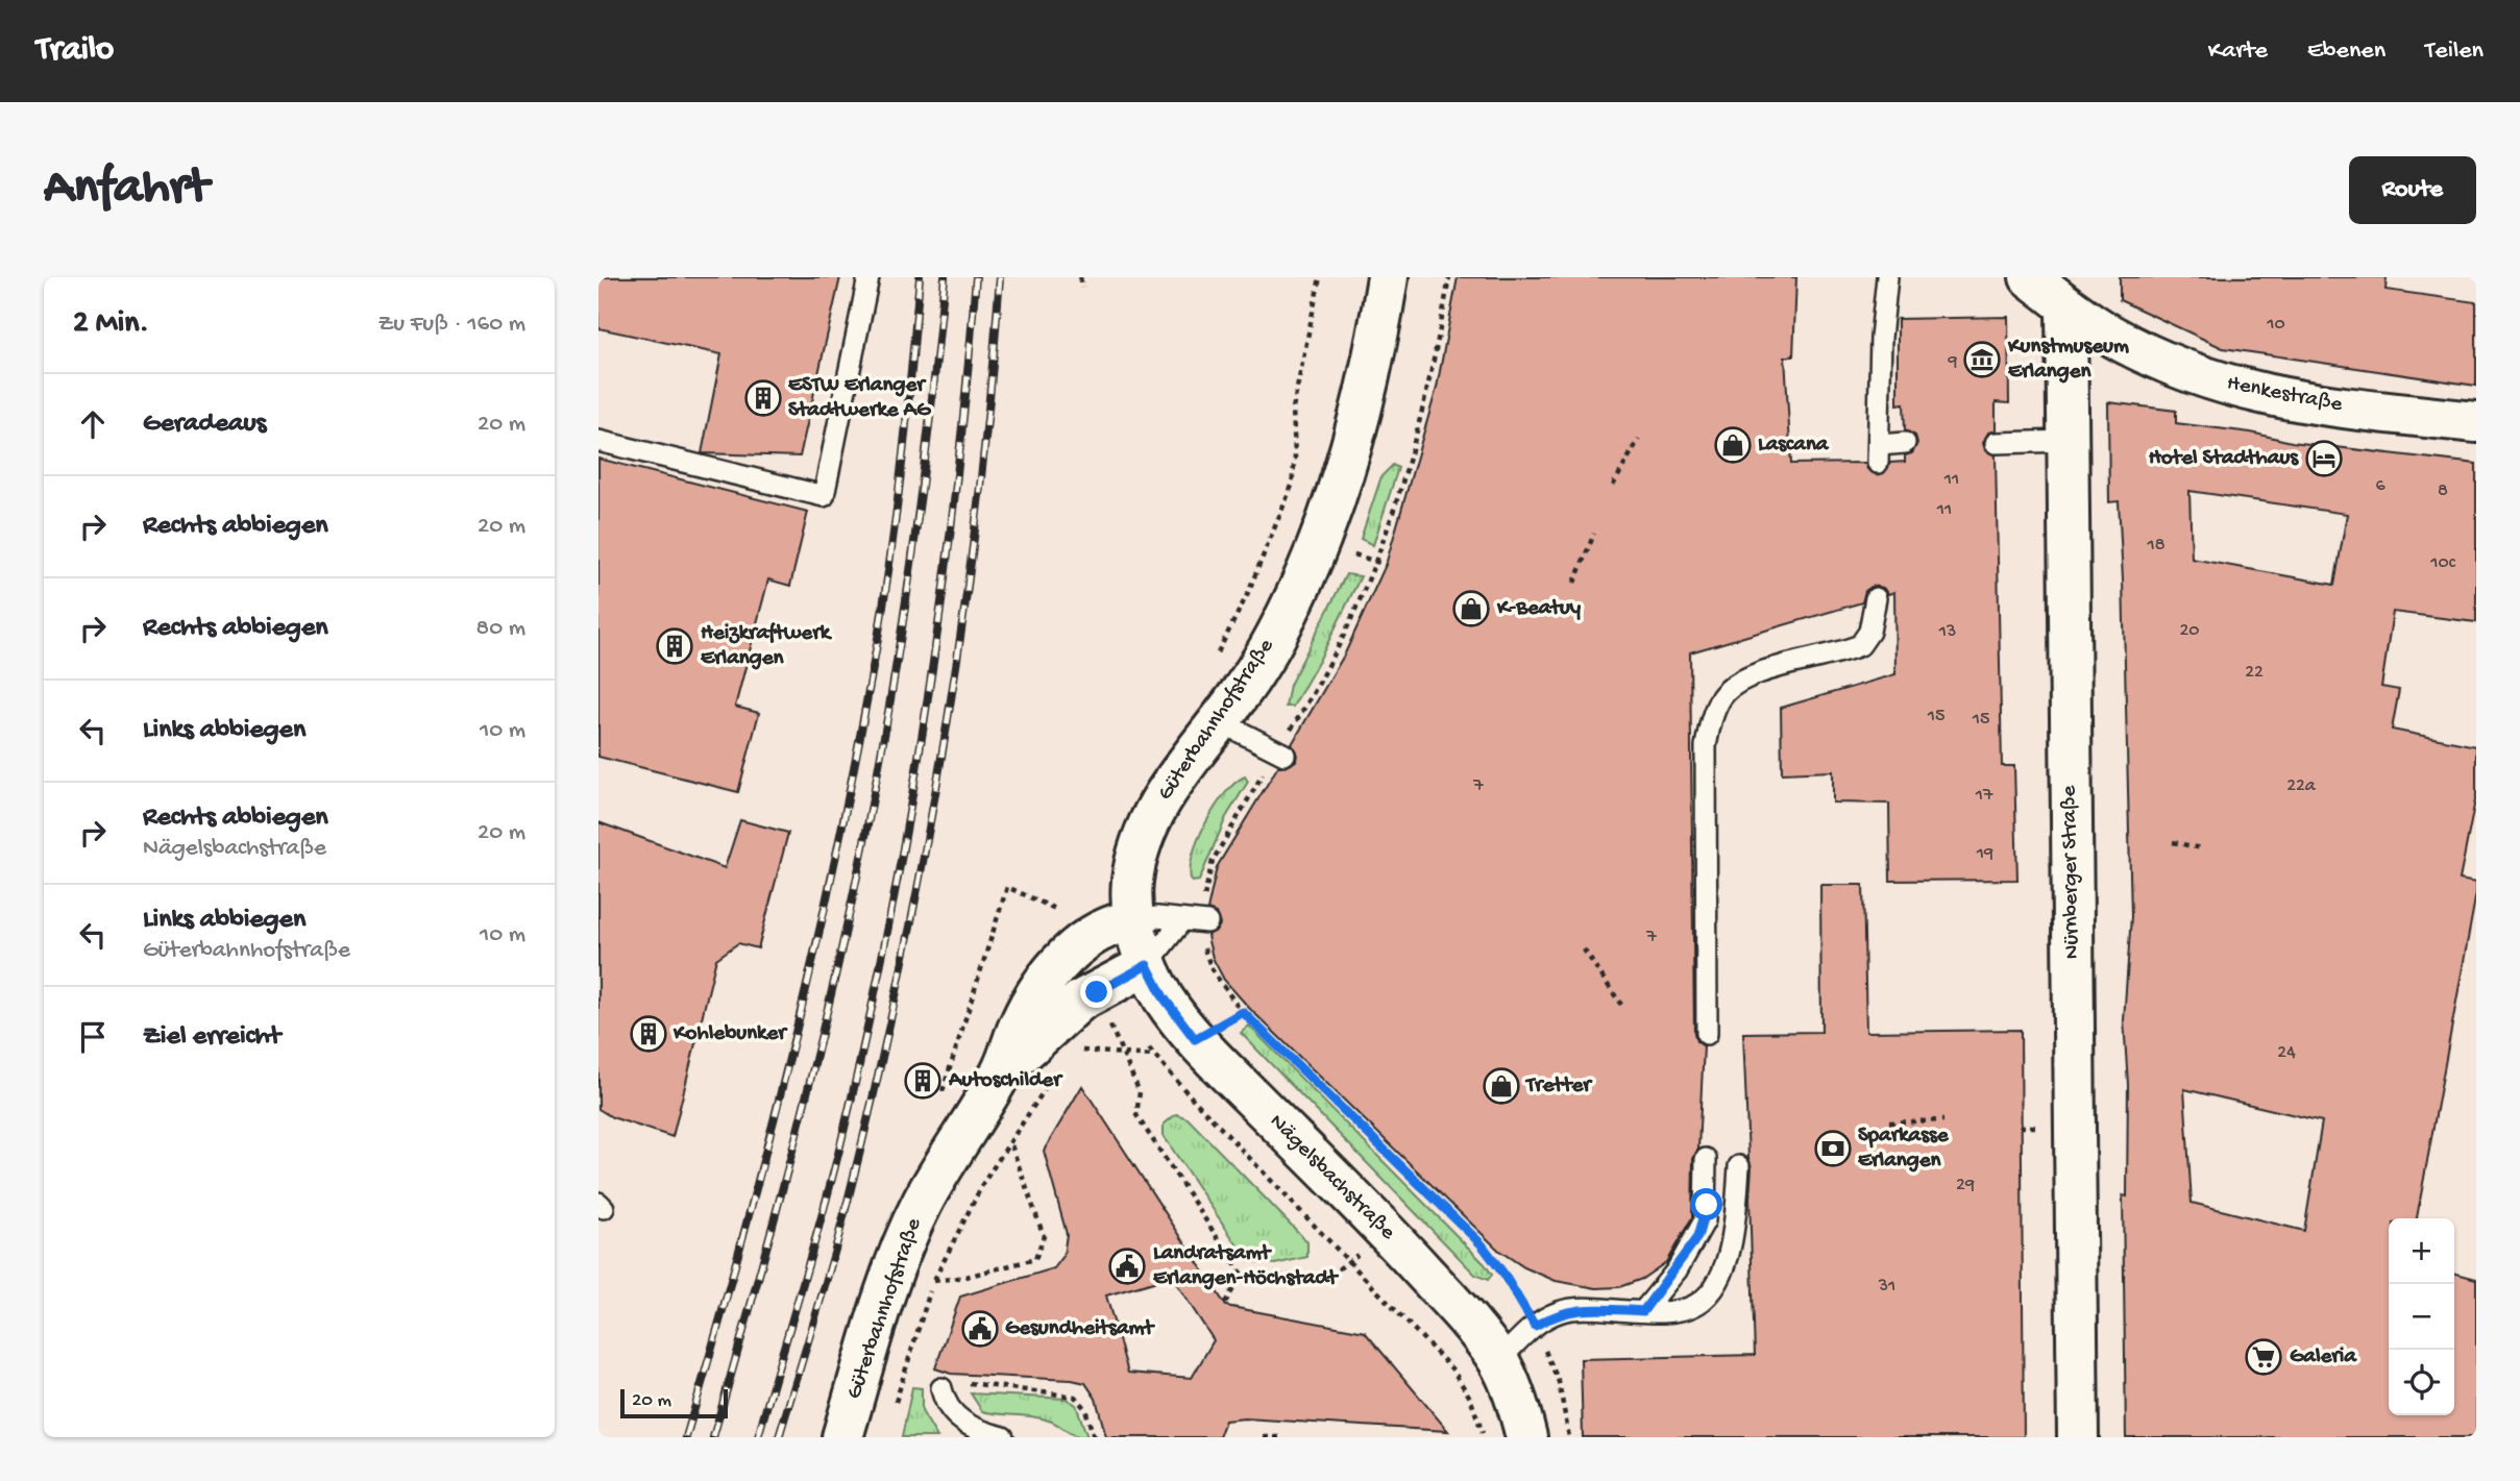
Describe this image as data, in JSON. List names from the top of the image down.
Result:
{
  "streets": {
    "street": [
      "Henkestraße",
      "Güterbahnhofstraße",
      "Nürnberger Straße",
      "Nägelsbachstraße"
    ]
  },
  "crossings": [
    ["Henkestraße", "Nürnberger Straße"],
    ["Güterbahnhofstraße", "Nägelsbachstraße"]
  ],
  "places": {
    "museum": ["Kunstmuseum Erlangen"],
    "building": [
      "ESTW Erlanger Stadtwerke AG",
      "Heizkraftwerk Erlangen",
      "Kohlebunker",
      "Autoschilder"
    ],
    "shop": ["Lascana", "K-Beatuy", "Tretter"],
    "hotel": ["Hotel Stadthaus"],
    "bank": ["Sparkasse Erlangen"],
    "public building": ["Landratsamt Erlangen-Höchstadt", "Gesundheitsamt"],
    "supermarket": ["Galeria"]
  },
  "house_numbers": [
    "10",
    "9",
    "11",
    "6",
    "8",
    "11",
    "18",
    "10c",
    "20",
    "13",
    "22",
    "15",
    "15",
    "7",
    "22a",
    "17",
    "19",
    "7",
    "24",
    "29",
    "31"
  ],
  "scale_bar": "20 m",
  "page": {
    "header": "Trailo",
    "nav": ["Karte", "Ebenen", "Teilen"],
    "buttons": "Route",
    "title": "Anfahrt",
    "heading": ["2 Min.", "Zu Fuß · 160 m"],
    "list": [
      ["Geradeaus", "20 m"],
      ["Rechts abbiegen", "20 m"],
      ["Rechts abbiegen", "80 m"],
      ["Links abbiegen", "10 m"],
      ["Rechts abbiegen", "Nägelsbachstraße", "20 m"],
      ["Links abbiegen", "Güterbahnhofstraße", "10 m"],
      "Ziel erreicht"
    ],
    "map_buttons": ["+", "−"],
    "scale": "20 m"
  }
}
